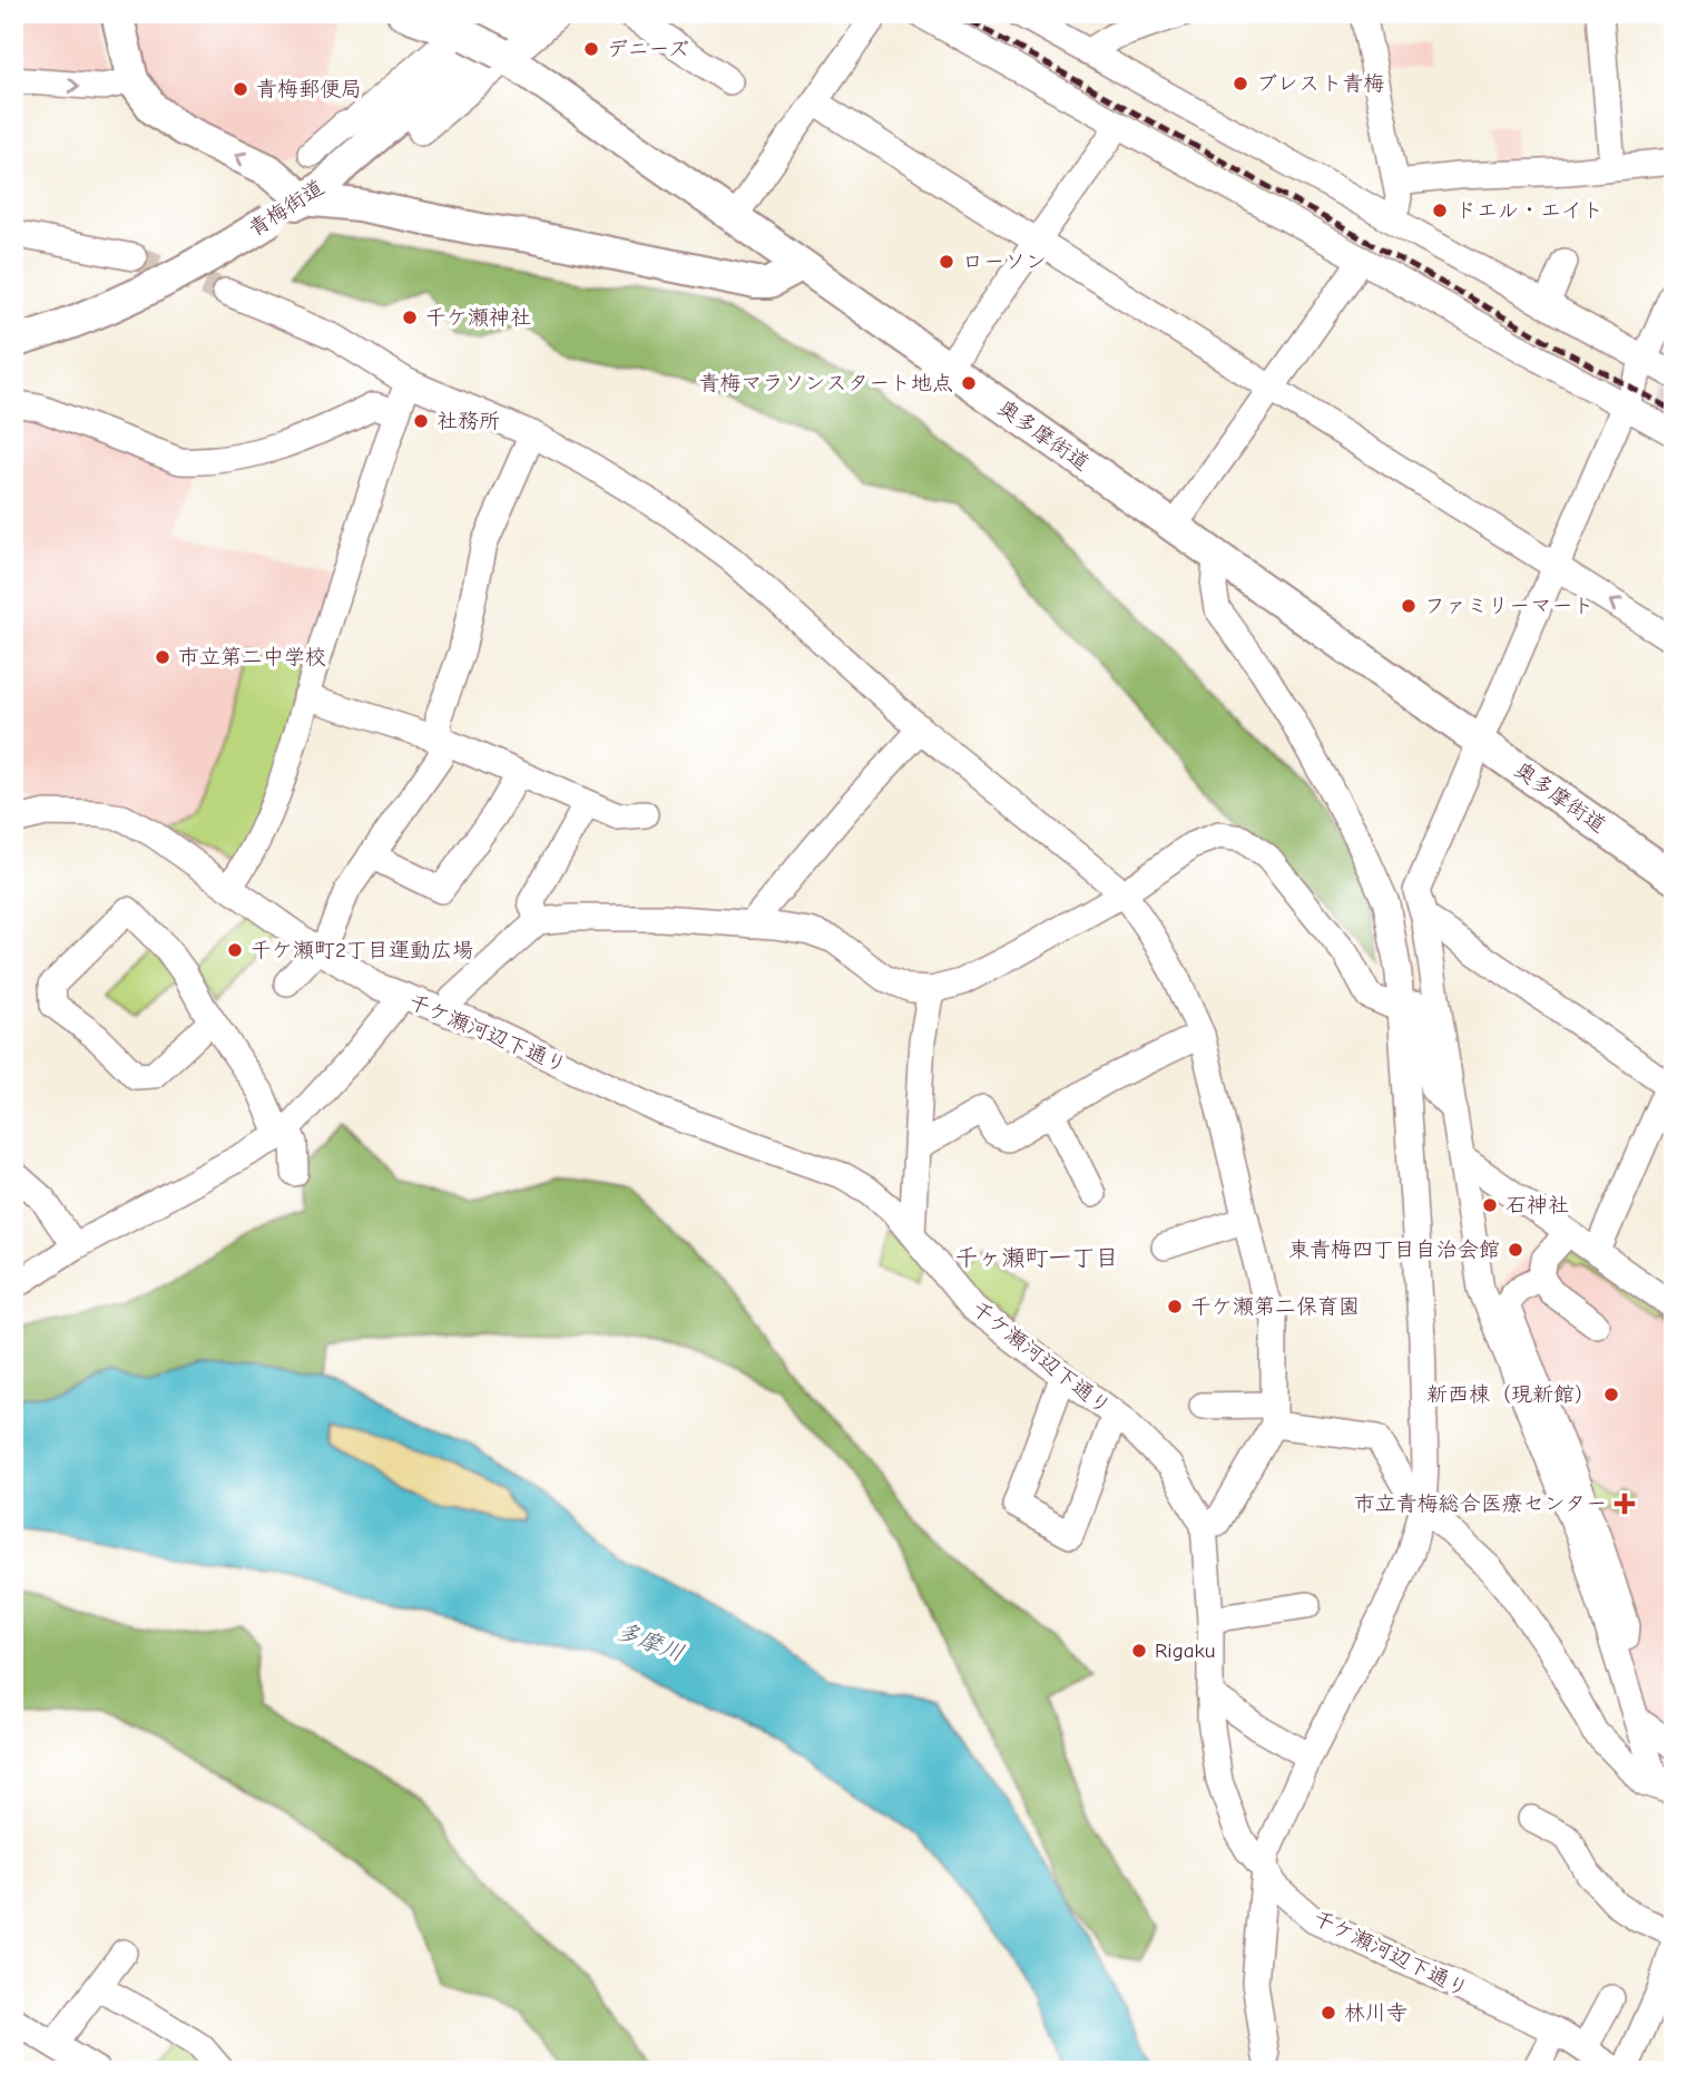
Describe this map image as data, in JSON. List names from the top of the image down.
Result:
{
  "streets": {
    "main road": ["青梅街道", "奥多摩街道"],
    "street": ["千ケ瀬河辺下通り"]
  },
  "districts": ["千ヶ瀬町一丁目"],
  "water": ["多摩川"],
  "places": {
    "other": [
      "デニーズ",
      "ブレスト青梅",
      "青梅郵便局",
      "ドエル・エイト",
      "ローソン",
      "千ケ瀬神社",
      "青梅マラソンスタート地点",
      "社務所",
      "ファミリーマート",
      "市立第二中学校",
      "千ケ瀬町2丁目運動広場",
      "石神社",
      "東青梅四丁目自治会館",
      "千ケ瀬第二保育園",
      "新西棟（現新館）",
      "Rigaku",
      "林川寺"
    ],
    "health": ["市立青梅総合医療センター"]
  }
}
